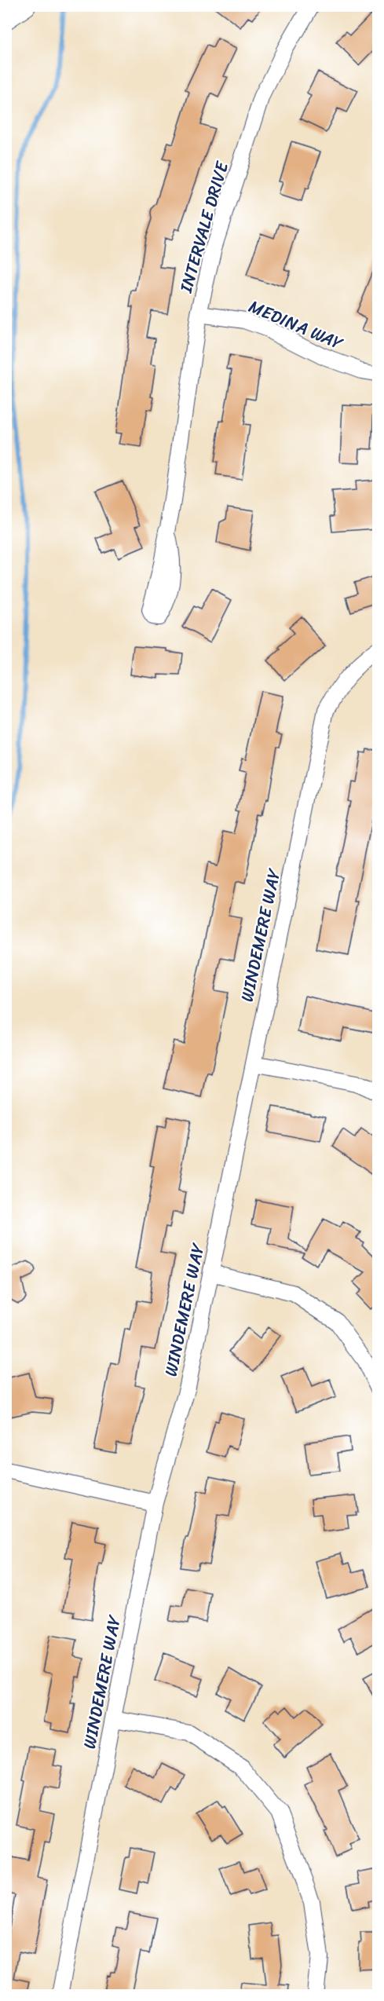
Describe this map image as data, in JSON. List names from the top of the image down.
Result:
{
  "streets": {
    "street": ["INTERVALE DRIVE", "MEDINA WAY", "WINDEMERE WAY"]
  },
  "crossings": [
    ["INTERVALE DRIVE", "MEDINA WAY"]
  ]
}
